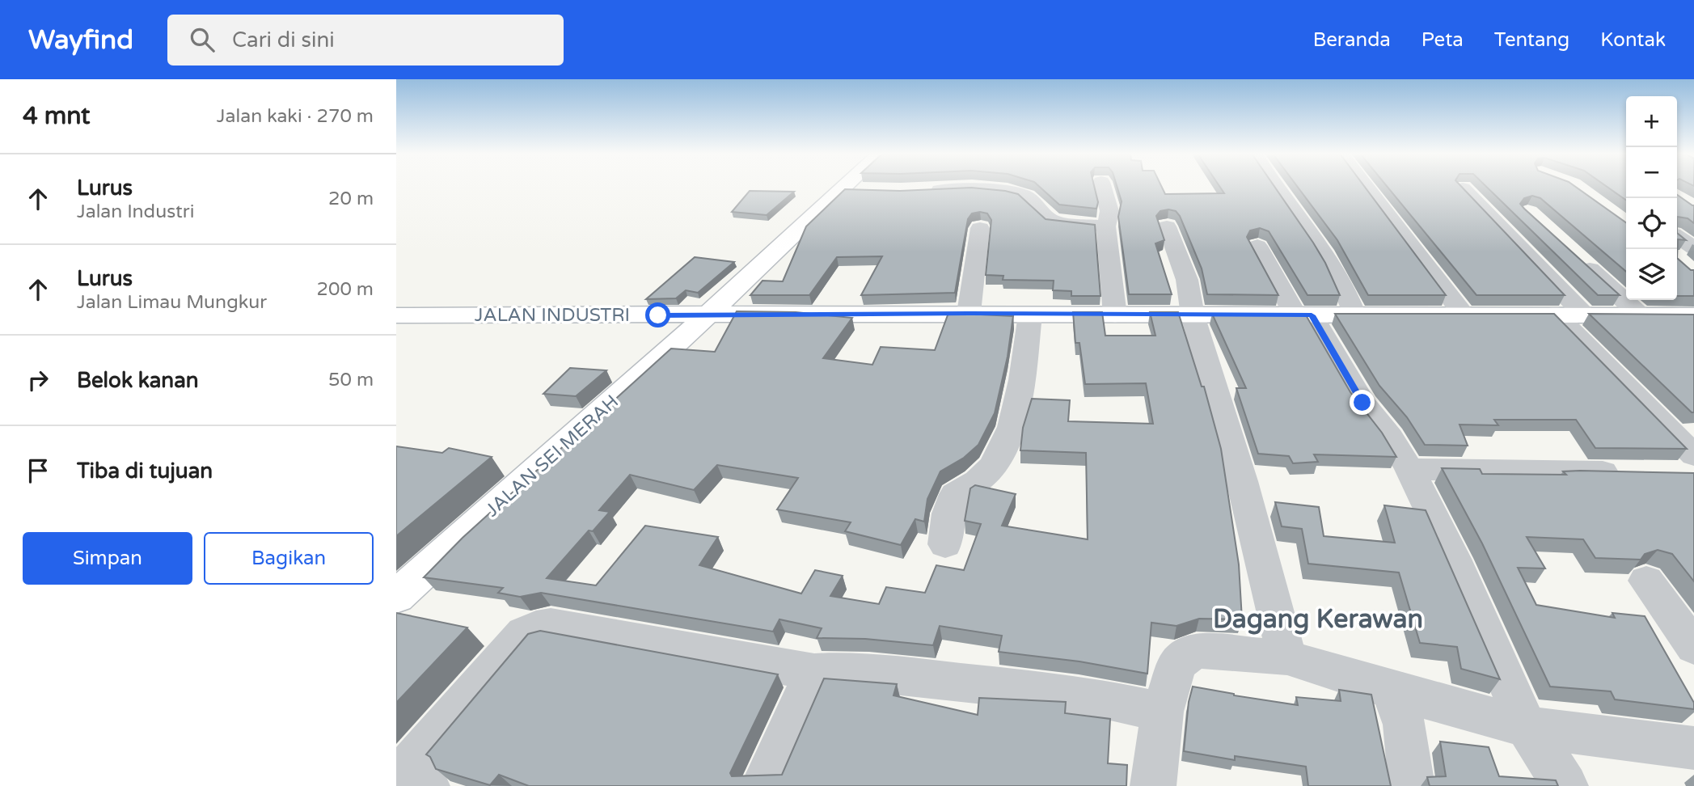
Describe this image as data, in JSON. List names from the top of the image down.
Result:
{
  "streets": {
    "street": ["JALAN INDUSTRI", "JALAN SEI MERAH"]
  },
  "crossings": [
    ["JALAN INDUSTRI", "JALAN SEI MERAH"]
  ],
  "districts": ["Dagang Kerawan"],
  "page": {
    "header": "Wayfind",
    "search": "Cari di sini",
    "nav": [
      "Beranda",
      "Peta",
      "Tentang",
      "Kontak"
    ],
    "heading": ["4 mnt", "Jalan kaki · 270 m"],
    "map_buttons": ["+", "−"],
    "list": [
      ["Lurus", "Jalan Industri", "20 m"],
      ["Lurus", "Jalan Limau Mungkur", "200 m"],
      ["Belok kanan", "50 m"],
      "Tiba di tujuan"
    ],
    "buttons": ["Simpan", "Bagikan"]
  }
}
